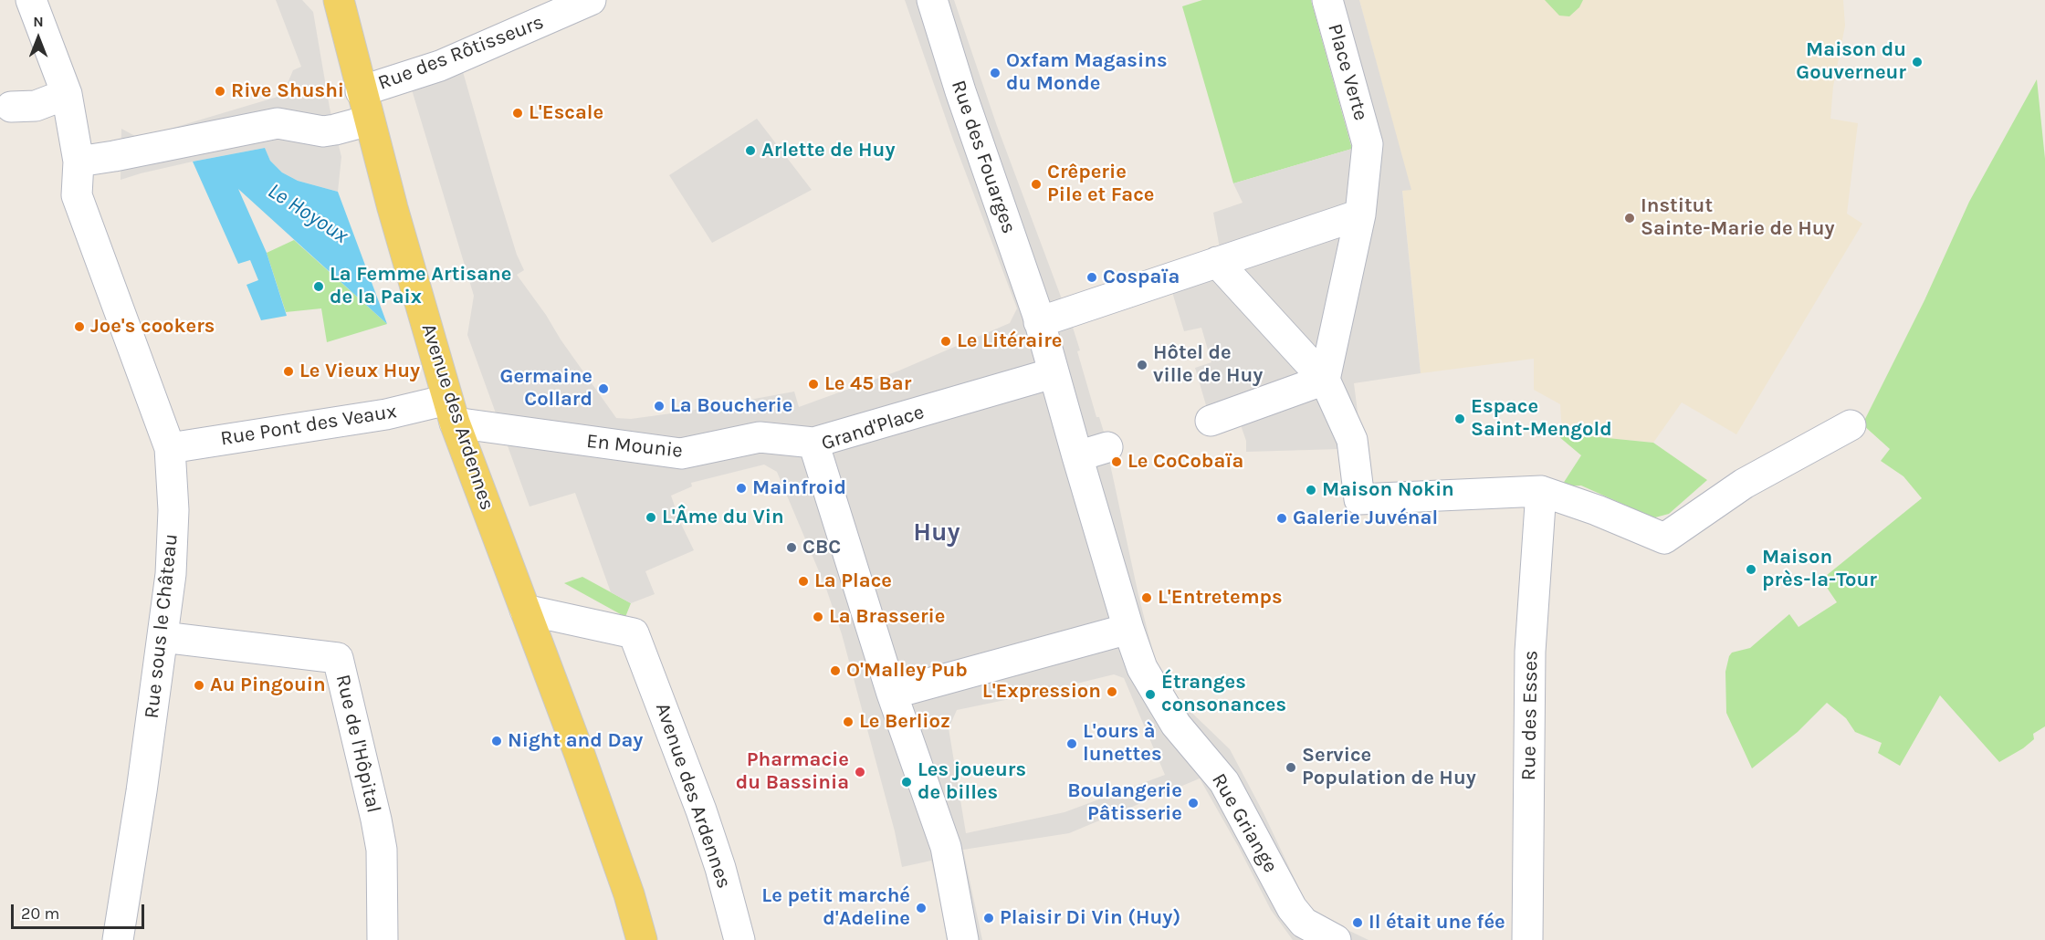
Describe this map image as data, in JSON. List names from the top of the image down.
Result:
{
  "streets": {
    "main road": ["Avenue des Ardennes"],
    "street": [
      "Rue des Rôtisseurs",
      "Place Verte",
      "Rue des Fouarges",
      "Rue Pont des Veaux",
      "Grand'Place",
      "En Mounie",
      "Rue sous le Château",
      "Rue des Esses",
      "Rue de l'Hôpital",
      "Rue Griange"
    ]
  },
  "crossings": [
    ["Rue des Rôtisseurs", "Avenue des Ardennes"],
    ["Avenue des Ardennes", "Rue Pont des Veaux"],
    ["Avenue des Ardennes", "En Mounie"],
    ["Rue Pont des Veaux", "En Mounie"],
    ["Rue Pont des Veaux", "Rue sous le Château"],
    ["Grand'Place", "En Mounie"],
    ["Rue sous le Château", "Rue de l'Hôpital"]
  ],
  "districts": ["Huy"],
  "water": ["Le Hoyoux"],
  "places": [
    "Maison du Gouverneur",
    "Oxfam Magasins du Monde",
    "Rive Shushi",
    "L'Escale",
    "Arlette de Huy",
    "Crêperie Pile et Face",
    "Institut Sainte-Marie de Huy",
    "Cospaïa",
    "La Femme Artisane de la Paix",
    "Joe's cookers",
    "Le Litéraire",
    "Hôtel de ville de Huy",
    "Le Vieux Huy",
    "Le 45 Bar",
    "Germaine Collard",
    "La Boucherie",
    "Espace Saint-Mengold",
    "Le CoCobaïa",
    "Mainfroid",
    "Maison Nokin",
    "L'Âme du Vin",
    "Galerie Juvénal",
    "CBC",
    "Maison près-la-Tour",
    "La Place",
    "L'Entretemps",
    "La Brasserie",
    "O'Malley Pub",
    "Au Pingouin",
    "L'Expression",
    "Étranges consonances",
    "Le Berlioz",
    "Night and Day",
    "L'ours à lunettes",
    "Service Population de Huy",
    "Pharmacie du Bassinia",
    "Les joueurs de billes",
    "Boulangerie Pâtisserie",
    "Le petit marché d'Adeline",
    "Plaisir Di Vin (Huy)",
    "Il était une fée"
  ],
  "scale_bar": "20 m",
  "north": "top"
}
